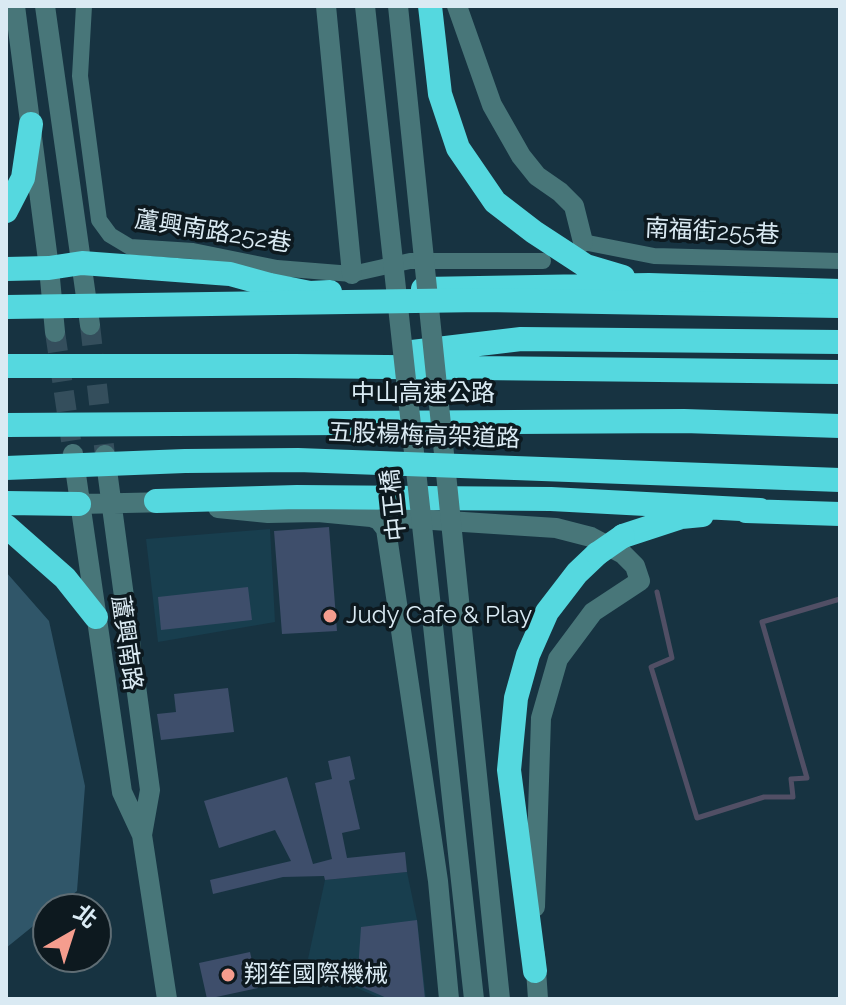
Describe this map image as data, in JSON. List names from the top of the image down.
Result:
{
  "streets": {
    "highway": ["中山高速公路", "五股楊梅高架道路"],
    "street": [
      "蘆興南路252巷",
      "南福街255巷",
      "中正橋",
      "蘆興南路"
    ]
  },
  "places": ["Judy Cafe & Play", "翔笙國際機械"],
  "north": "top right"
}
